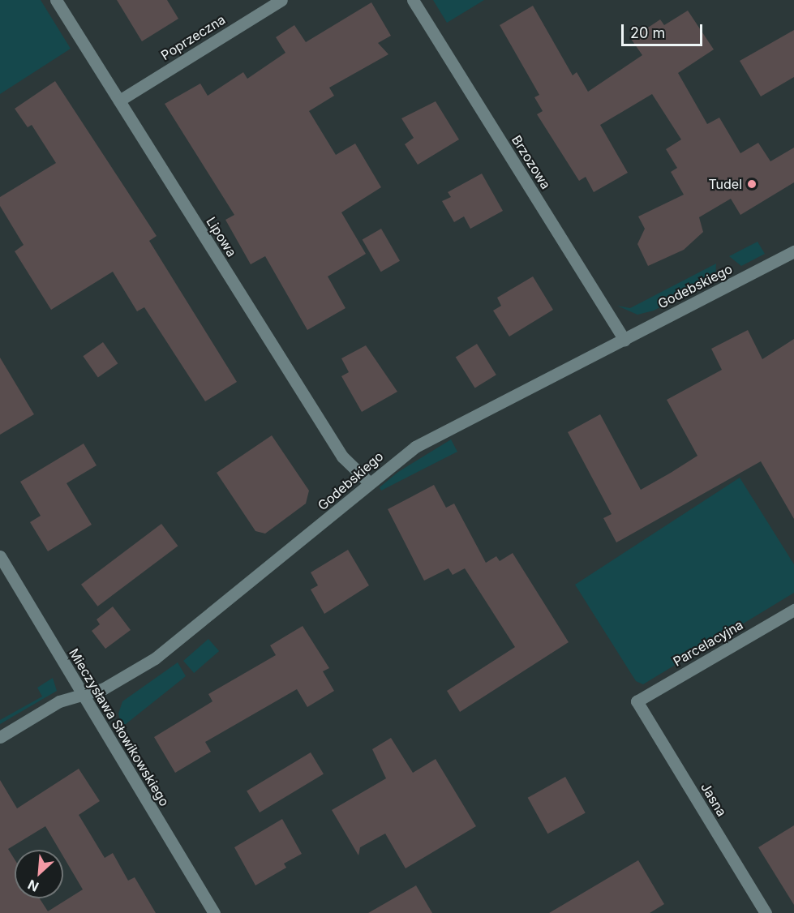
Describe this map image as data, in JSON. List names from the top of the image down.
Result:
{
  "streets": {
    "street": [
      "Poprzeczna",
      "Brzozowa",
      "Lipowa",
      "Godebskiego",
      "Parcelacyjna",
      "Mieczysława Słowikowskiego",
      "Jasna"
    ]
  },
  "crossings": [
    ["Poprzeczna", "Lipowa"],
    ["Brzozowa", "Godebskiego"],
    ["Lipowa", "Godebskiego"],
    ["Godebskiego", "Mieczysława Słowikowskiego"],
    ["Parcelacyjna", "Jasna"]
  ],
  "places": ["Tudel"],
  "scale_bar": "20 m",
  "north": "bottom left"
}
